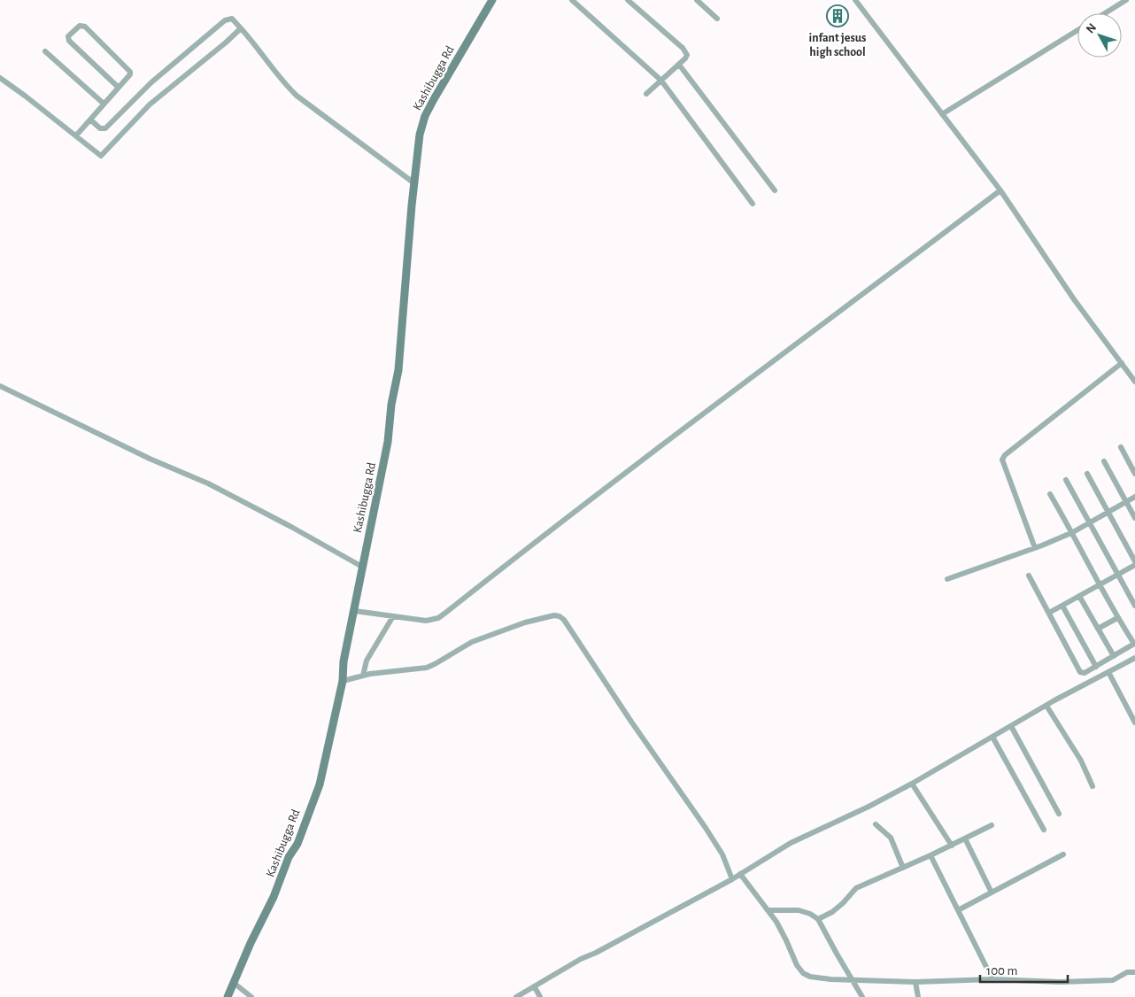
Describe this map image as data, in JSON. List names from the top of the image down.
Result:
{
  "streets": {
    "main road": ["Kashibugga Rd"]
  },
  "places": {
    "building": ["infant jesus high school"]
  },
  "scale_bar": "100 m",
  "north": "top left"
}
